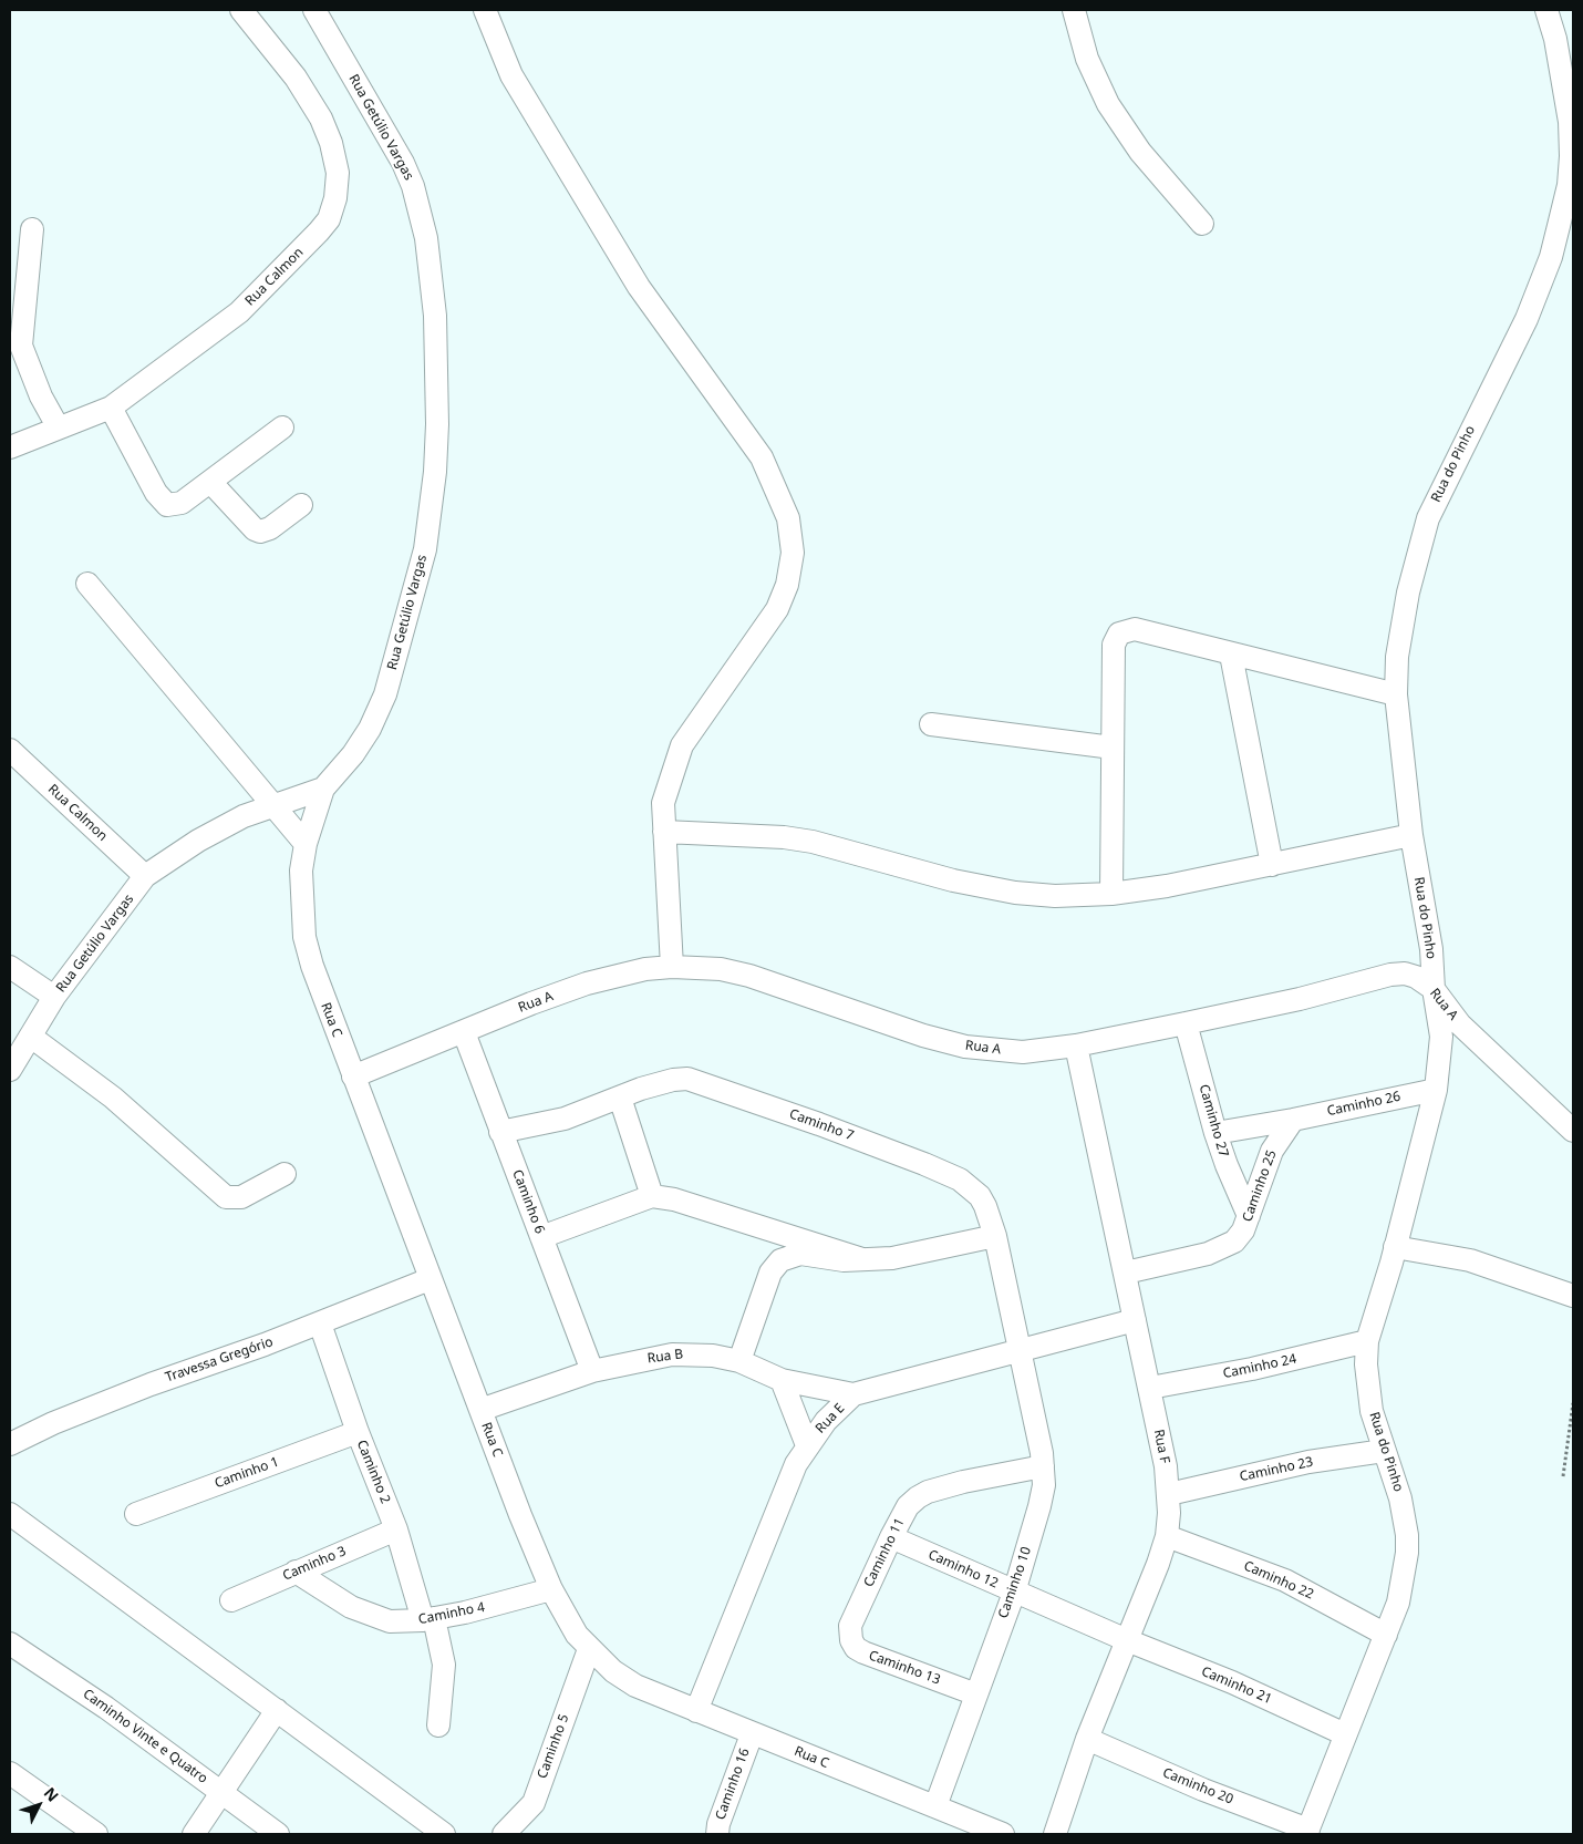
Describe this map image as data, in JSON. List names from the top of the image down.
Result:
{
  "streets": {
    "street": [
      "Rua Getúlio Vargas",
      "Rua Calmon",
      "Rua do Pinho",
      "Rua A",
      "Rua C",
      "Caminho 26",
      "Caminho 27",
      "Caminho 7",
      "Caminho 25",
      "Caminho 6",
      "Rua B",
      "Travessa Gregório",
      "Caminho 24",
      "Rua E",
      "Rua F",
      "Caminho 23",
      "Caminho 2",
      "Caminho 1",
      "Caminho 11",
      "Caminho 3",
      "Caminho 12",
      "Caminho 22",
      "Caminho 10",
      "Caminho 4",
      "Caminho 13",
      "Caminho 21",
      "Caminho Vinte e Quatro",
      "Caminho 5",
      "Caminho 16",
      "Caminho 20"
    ]
  },
  "crossings": [
    ["Rua Getúlio Vargas", "Rua Calmon"],
    ["Rua Getúlio Vargas", "Rua C"],
    ["Rua do Pinho", "Rua A"],
    ["Rua do Pinho", "Caminho 26"],
    ["Rua do Pinho", "Caminho 24"],
    ["Rua do Pinho", "Caminho 23"],
    ["Rua do Pinho", "Caminho 22"],
    ["Rua do Pinho", "Caminho 21"],
    ["Rua do Pinho", "Caminho 20"],
    ["Rua A", "Rua C"],
    ["Rua A", "Caminho 27"],
    ["Rua A", "Caminho 6"],
    ["Rua A", "Rua F"],
    ["Rua C", "Rua B"],
    ["Rua C", "Travessa Gregório"],
    ["Rua C", "Rua E"],
    ["Rua C", "Caminho 10"],
    ["Rua C", "Caminho 4"],
    ["Rua C", "Caminho 5"],
    ["Rua C", "Caminho 16"],
    ["Caminho 26", "Caminho 27"],
    ["Caminho 26", "Caminho 25"],
    ["Caminho 27", "Caminho 25"],
    ["Caminho 7", "Caminho 6"],
    ["Caminho 7", "Rua E"],
    ["Caminho 7", "Caminho 10"],
    ["Caminho 25", "Rua F"],
    ["Caminho 6", "Rua B"],
    ["Rua B", "Rua E"],
    ["Travessa Gregório", "Caminho 2"],
    ["Caminho 24", "Rua F"],
    ["Rua E", "Rua F"],
    ["Rua E", "Caminho 10"],
    ["Rua F", "Caminho 23"],
    ["Rua F", "Caminho 12"],
    ["Rua F", "Caminho 22"],
    ["Rua F", "Caminho 21"],
    ["Rua F", "Caminho 20"],
    ["Caminho 2", "Caminho 1"],
    ["Caminho 2", "Caminho 3"],
    ["Caminho 2", "Caminho 4"],
    ["Caminho 11", "Caminho 12"],
    ["Caminho 11", "Caminho 10"],
    ["Caminho 11", "Caminho 13"],
    ["Caminho 3", "Caminho 4"],
    ["Caminho 12", "Caminho 10"],
    ["Caminho 12", "Caminho 21"],
    ["Caminho 10", "Caminho 13"]
  ],
  "north": "top right"
}
